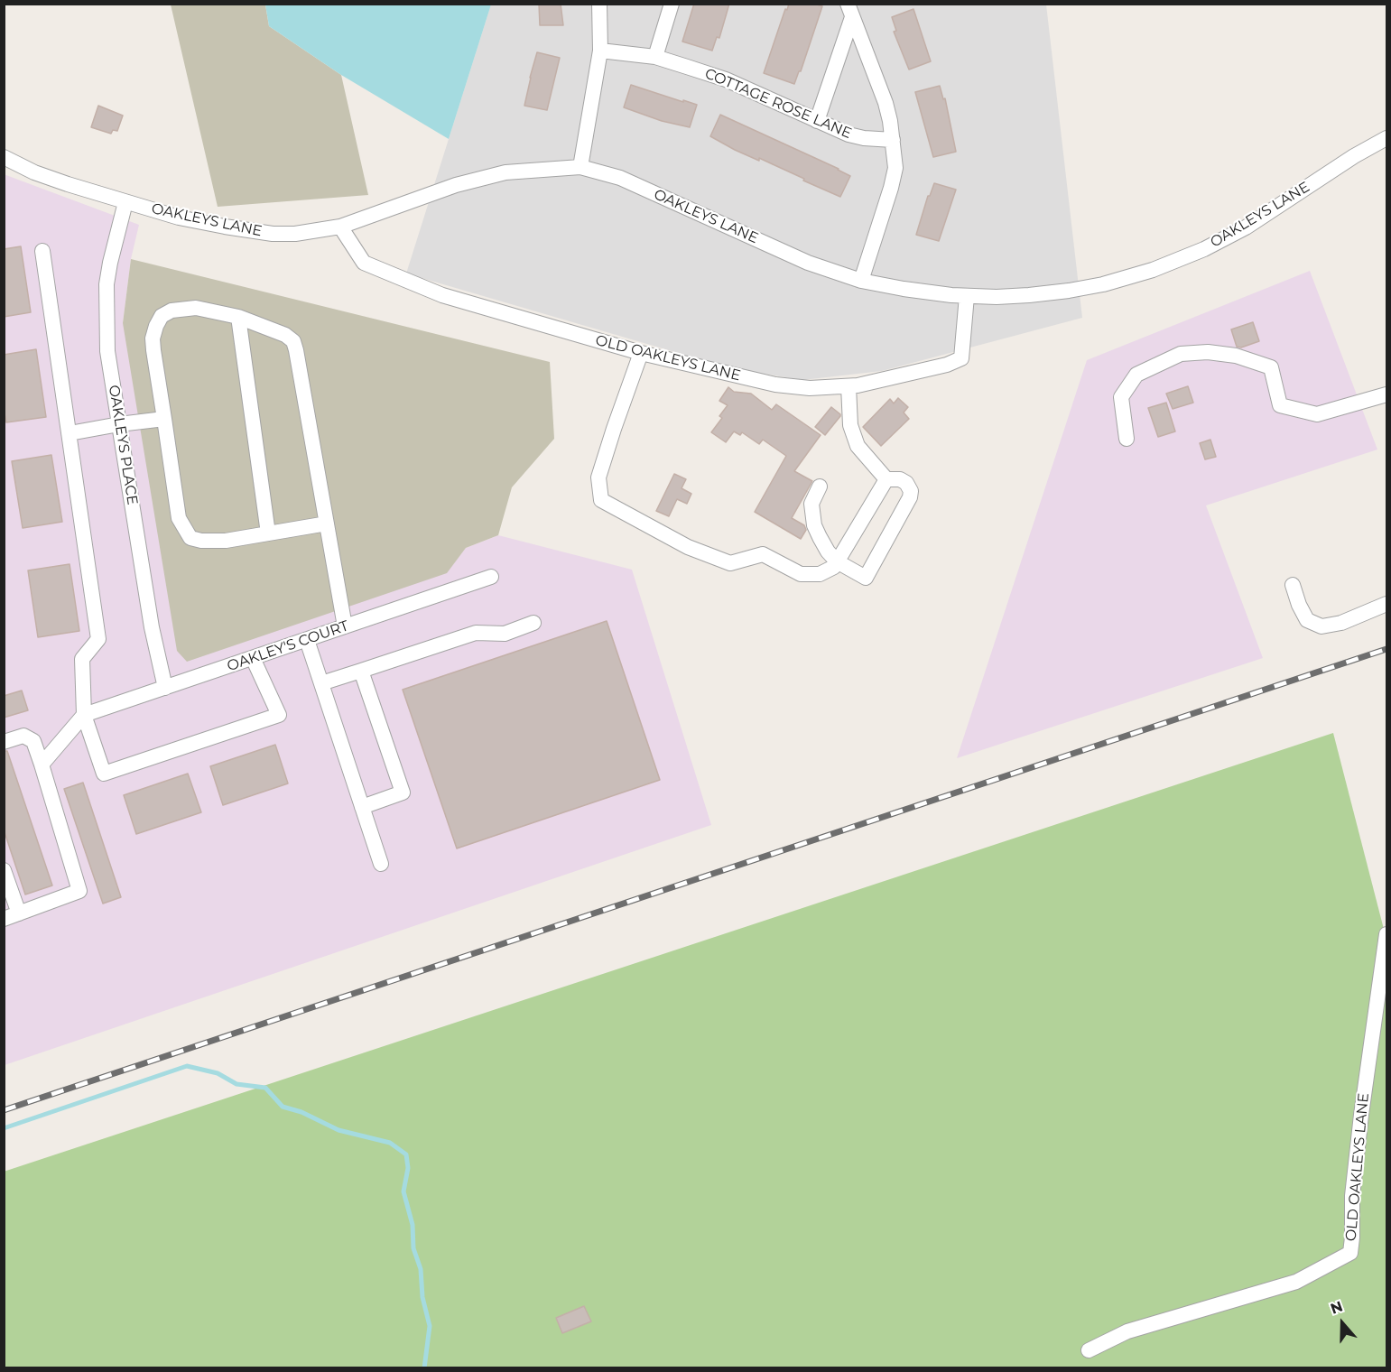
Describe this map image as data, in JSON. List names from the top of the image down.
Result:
{
  "streets": {
    "street": [
      "COTTAGE ROSE LANE",
      "OAKLEYS LANE",
      "OLD OAKLEYS LANE",
      "OAKLEYS PLACE",
      "OAKLEY'S COURT"
    ]
  },
  "crossings": [
    ["OAKLEYS LANE", "OLD OAKLEYS LANE"],
    ["OAKLEYS LANE", "OAKLEYS PLACE"],
    ["OAKLEYS PLACE", "OAKLEY'S COURT"]
  ],
  "north": "top"
}
